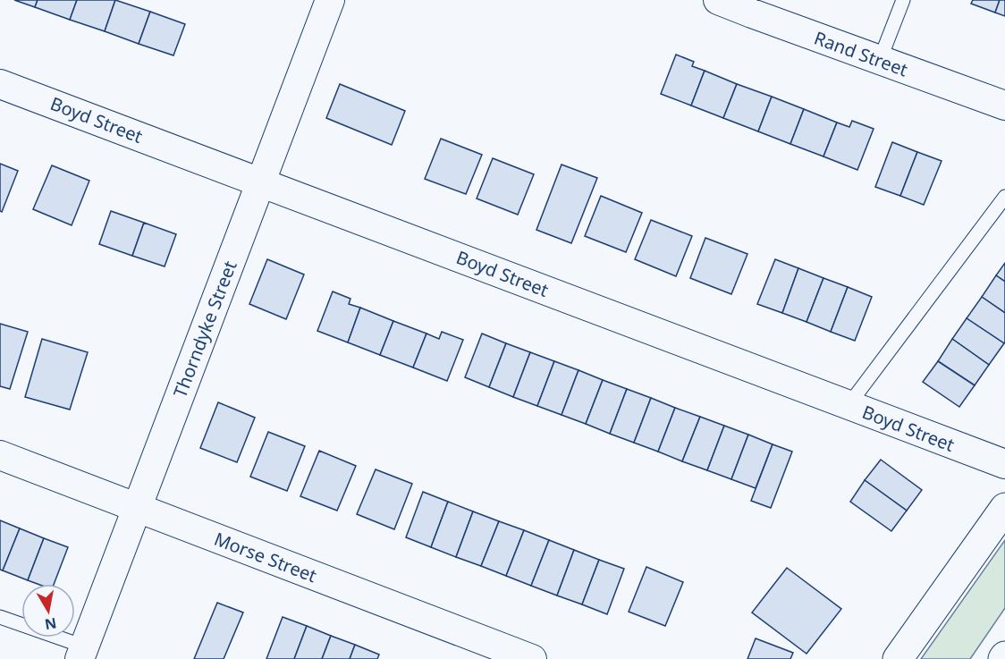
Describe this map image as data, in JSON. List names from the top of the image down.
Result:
{
  "streets": {
    "street": [
      "Rand Street",
      "Boyd Street",
      "Thorndyke Street",
      "Morse Street"
    ]
  },
  "crossings": [
    ["Boyd Street", "Thorndyke Street"],
    ["Thorndyke Street", "Morse Street"]
  ],
  "north": "bottom"
}
